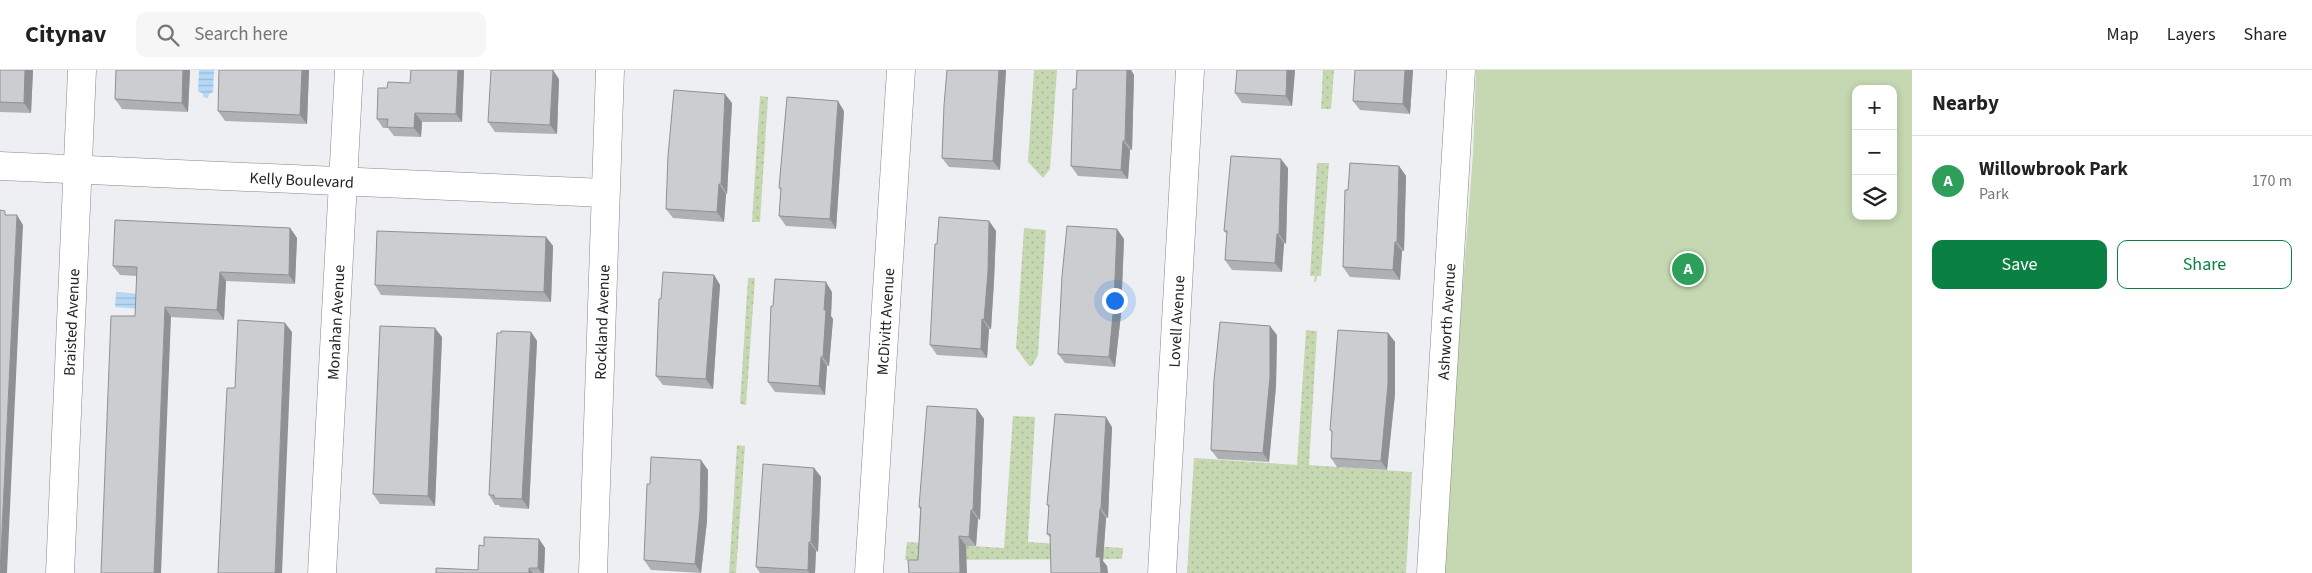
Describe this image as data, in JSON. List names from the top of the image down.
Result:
{
  "streets": {
    "street": [
      "Kelly Boulevard",
      "Rockland Avenue",
      "McDivitt Avenue",
      "Ashworth Avenue",
      "Braisted Avenue",
      "Monahan Avenue",
      "Lovell Avenue"
    ]
  },
  "crossings": [
    ["Kelly Boulevard", "Rockland Avenue"],
    ["Kelly Boulevard", "Braisted Avenue"],
    ["Kelly Boulevard", "Monahan Avenue"]
  ],
  "page": {
    "header": "Citynav",
    "search": "Search here",
    "nav": ["Map", "Layers", "Share"],
    "heading": "Nearby",
    "map_buttons": ["+", "−"],
    "list": [
      {
        "mark": "A",
        "name": "Willowbrook Park",
        "note": "Park",
        "value": "170 m"
      }
    ],
    "buttons": ["Save", "Share"],
    "pins": "A"
  }
}
